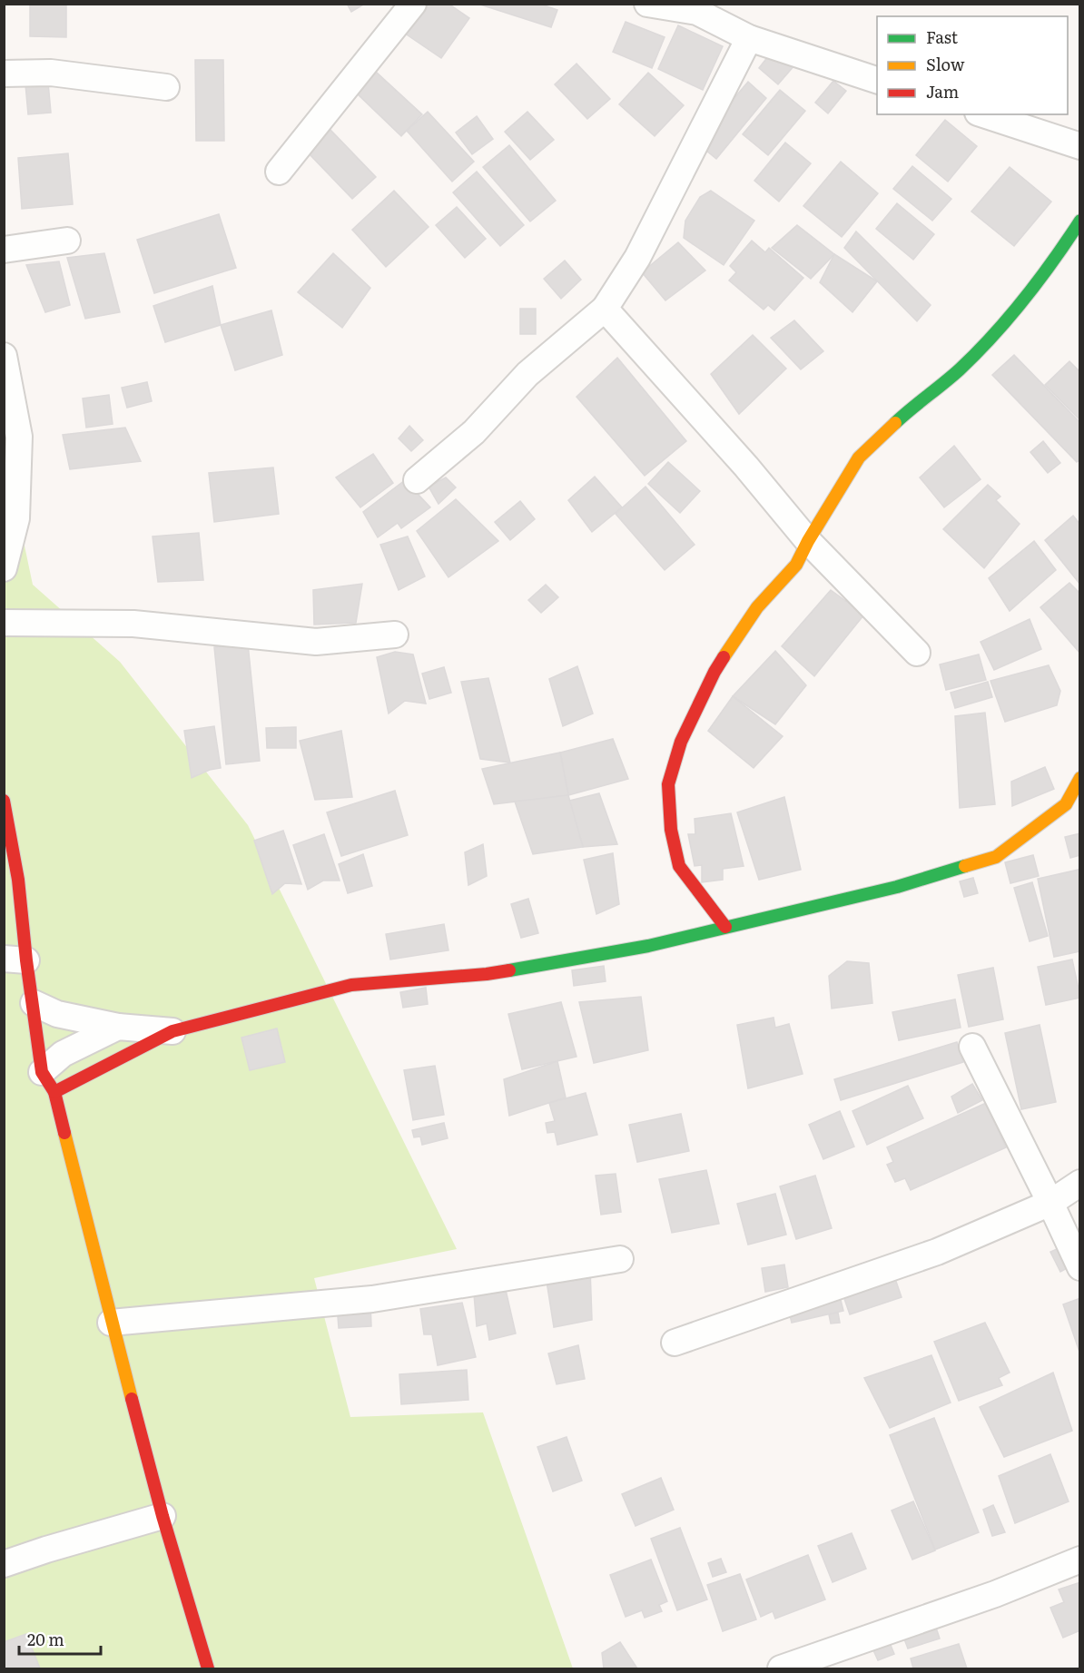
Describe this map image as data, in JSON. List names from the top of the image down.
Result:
{
  "legend": ["Fast", "Slow", "Jam"],
  "scale_bar": "20 m"
}
